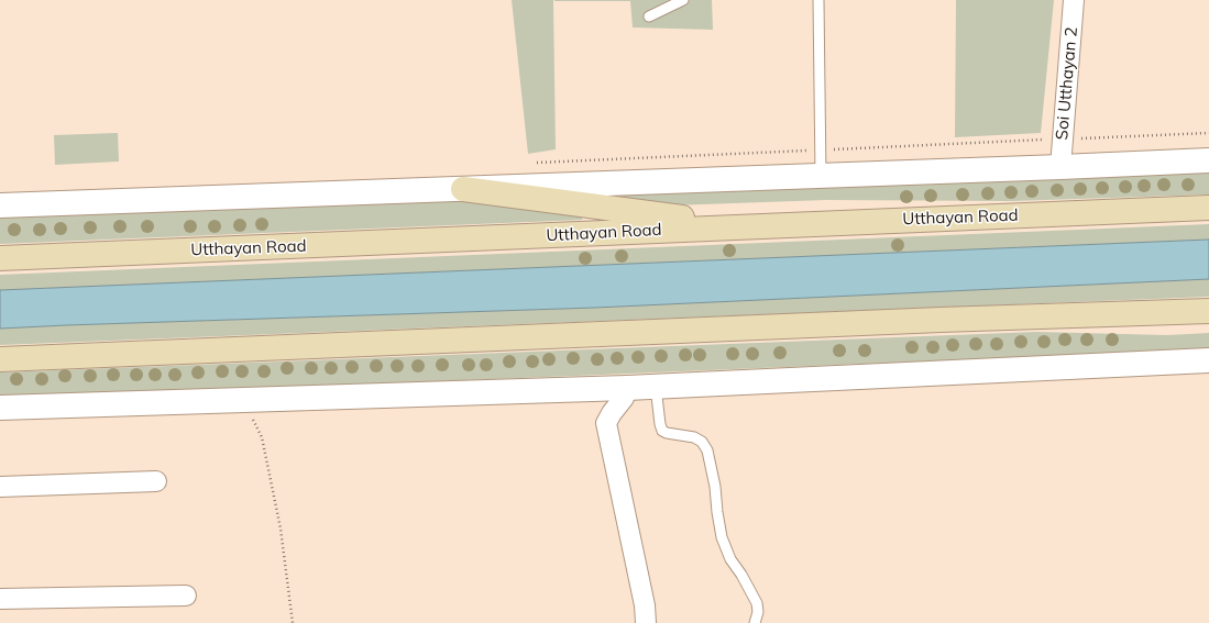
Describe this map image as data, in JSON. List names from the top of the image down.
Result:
{
  "streets": {
    "main road": ["Utthayan Road"],
    "street": ["Soi Utthayan 2"]
  }
}
